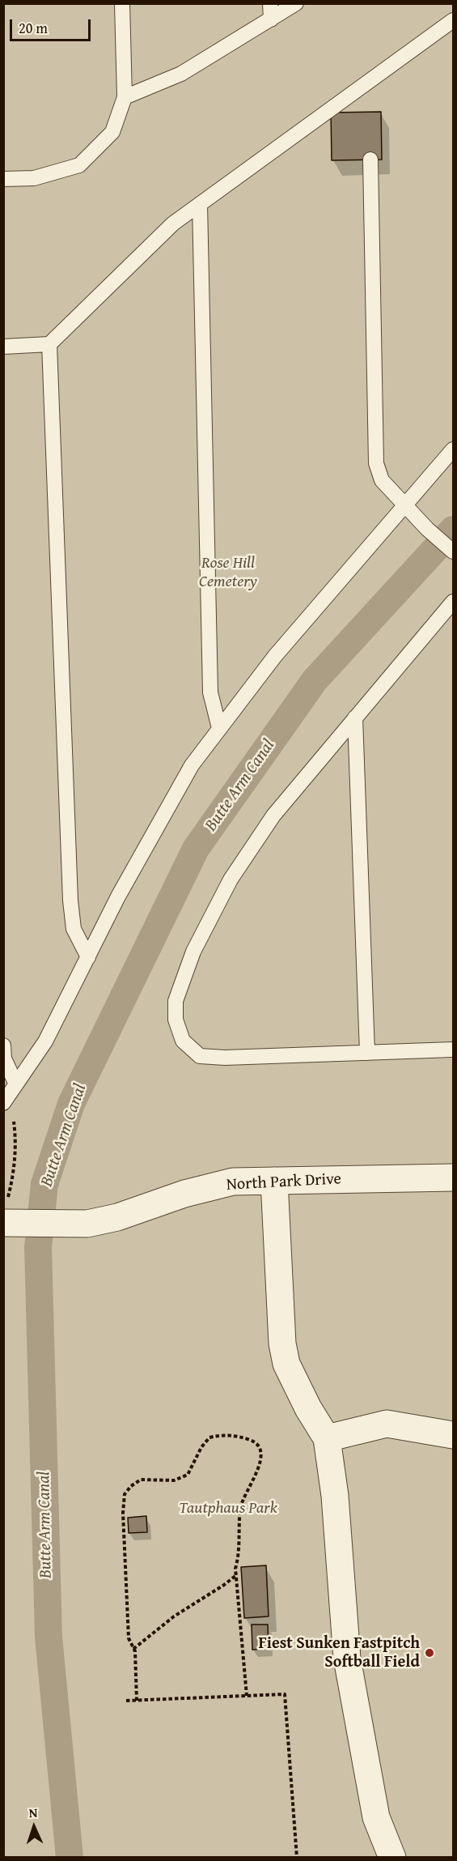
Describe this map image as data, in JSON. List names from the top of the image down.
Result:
{
  "streets": {
    "street": ["North Park Drive"]
  },
  "water": ["Butte Arm Canal"],
  "parks": ["Rose Hill Cemetery", "Tautphaus Park"],
  "places": ["Fiest Sunken Fastpitch Softball Field"],
  "scale_bar": "20 m",
  "north": "top"
}
